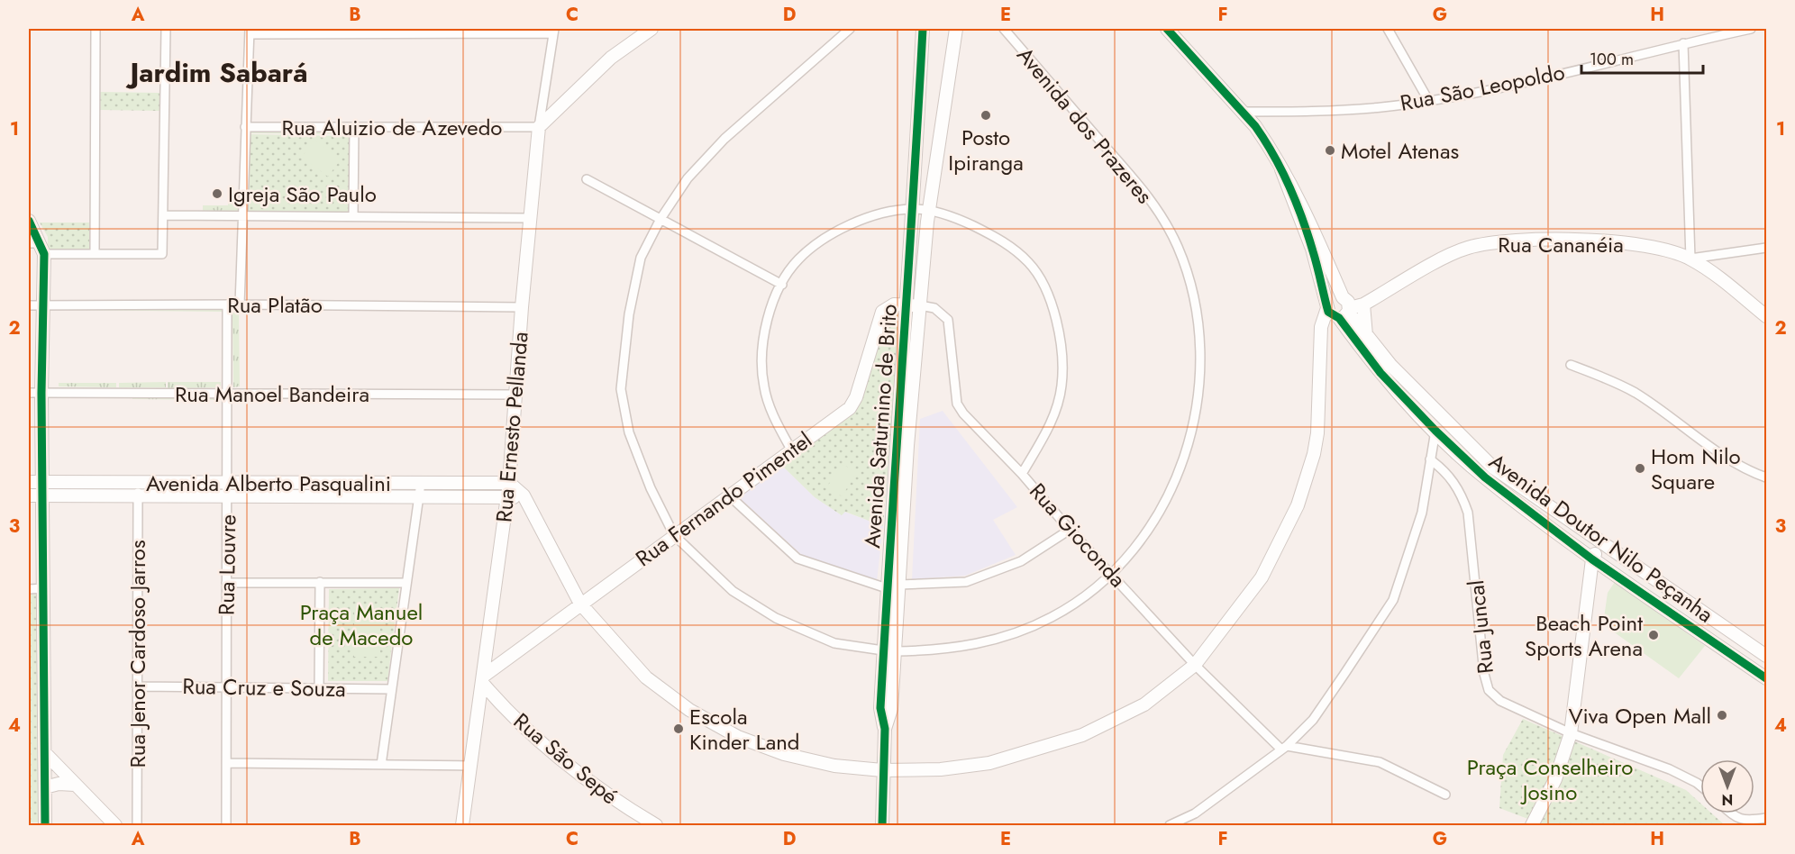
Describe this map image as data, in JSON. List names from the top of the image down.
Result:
{
  "streets": {
    "main road": [
      "Rua Cananéia",
      "Avenida Saturnino de Brito",
      "Rua Ernesto Pellanda",
      "Avenida Alberto Pasqualini",
      "Rua Fernando Pimentel",
      "Avenida Doutor Nilo Peçanha",
      "Rua São Sepé"
    ],
    "street": [
      "Rua São Leopoldo",
      "Avenida dos Prazeres",
      "Rua Aluizio de Azevedo",
      "Rua Platão",
      "Rua Manoel Bandeira",
      "Rua Gioconda",
      "Rua Louvre",
      "Rua Juncal",
      "Rua Jenor Cardoso Jarros",
      "Rua Cruz e Souza"
    ]
  },
  "crossings": [
    ["Avenida dos Prazeres", "Avenida Saturnino de Brito"],
    ["Avenida dos Prazeres", "Rua Fernando Pimentel"],
    ["Avenida dos Prazeres", "Rua Gioconda"],
    ["Rua Aluizio de Azevedo", "Rua Ernesto Pellanda"],
    ["Rua Cananéia", "Avenida Doutor Nilo Peçanha"],
    ["Rua Platão", "Rua Ernesto Pellanda"],
    ["Rua Platão", "Rua Louvre"],
    ["Rua Manoel Bandeira", "Rua Ernesto Pellanda"],
    ["Rua Manoel Bandeira", "Rua Louvre"],
    ["Avenida Saturnino de Brito", "Rua Fernando Pimentel"],
    ["Avenida Saturnino de Brito", "Rua Gioconda"],
    ["Rua Ernesto Pellanda", "Avenida Alberto Pasqualini"],
    ["Rua Ernesto Pellanda", "Rua Fernando Pimentel"],
    ["Rua Ernesto Pellanda", "Rua São Sepé"],
    ["Avenida Alberto Pasqualini", "Rua Louvre"],
    ["Avenida Alberto Pasqualini", "Rua Jenor Cardoso Jarros"],
    ["Rua Fernando Pimentel", "Rua Gioconda"],
    ["Rua Fernando Pimentel", "Rua São Sepé"],
    ["Rua Louvre", "Rua Cruz e Souza"],
    ["Rua Jenor Cardoso Jarros", "Rua Cruz e Souza"]
  ],
  "districts": ["Jardim Sabará"],
  "parks": ["Praça Manuel de Macedo", "Praça Conselheiro Josino"],
  "places": [
    "Posto Ipiranga",
    "Motel Atenas",
    "Igreja São Paulo",
    "Hom Nilo Square",
    "Beach Point Sports Arena",
    "Viva Open Mall",
    "Escola Kinder Land"
  ],
  "scale_bar": "100 m",
  "north": "bottom",
  "grid": {
    "columns": [
      "A",
      "B",
      "C",
      "D",
      "E",
      "F",
      "G",
      "H"
    ],
    "rows": [
      "1",
      "2",
      "3",
      "4"
    ]
  }
}
